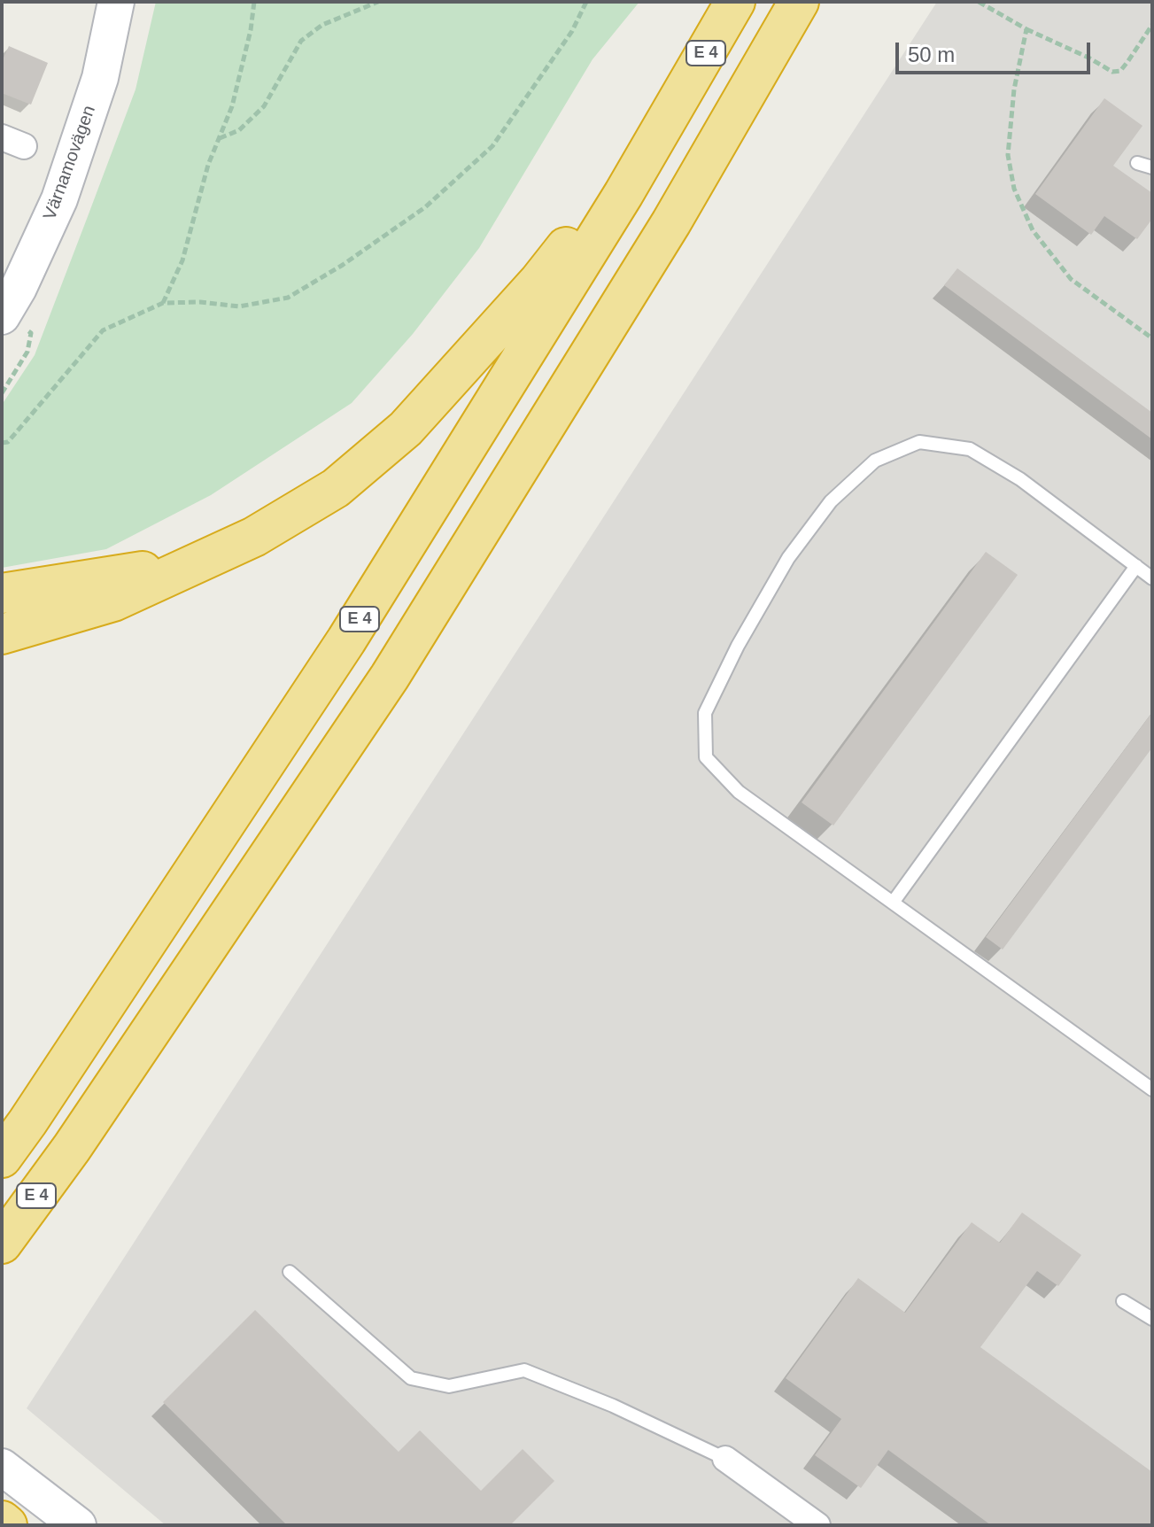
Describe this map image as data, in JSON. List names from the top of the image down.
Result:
{
  "streets": {
    "highway": ["E 4"],
    "street": ["Värnamovägen"]
  },
  "scale_bar": "50 m"
}
